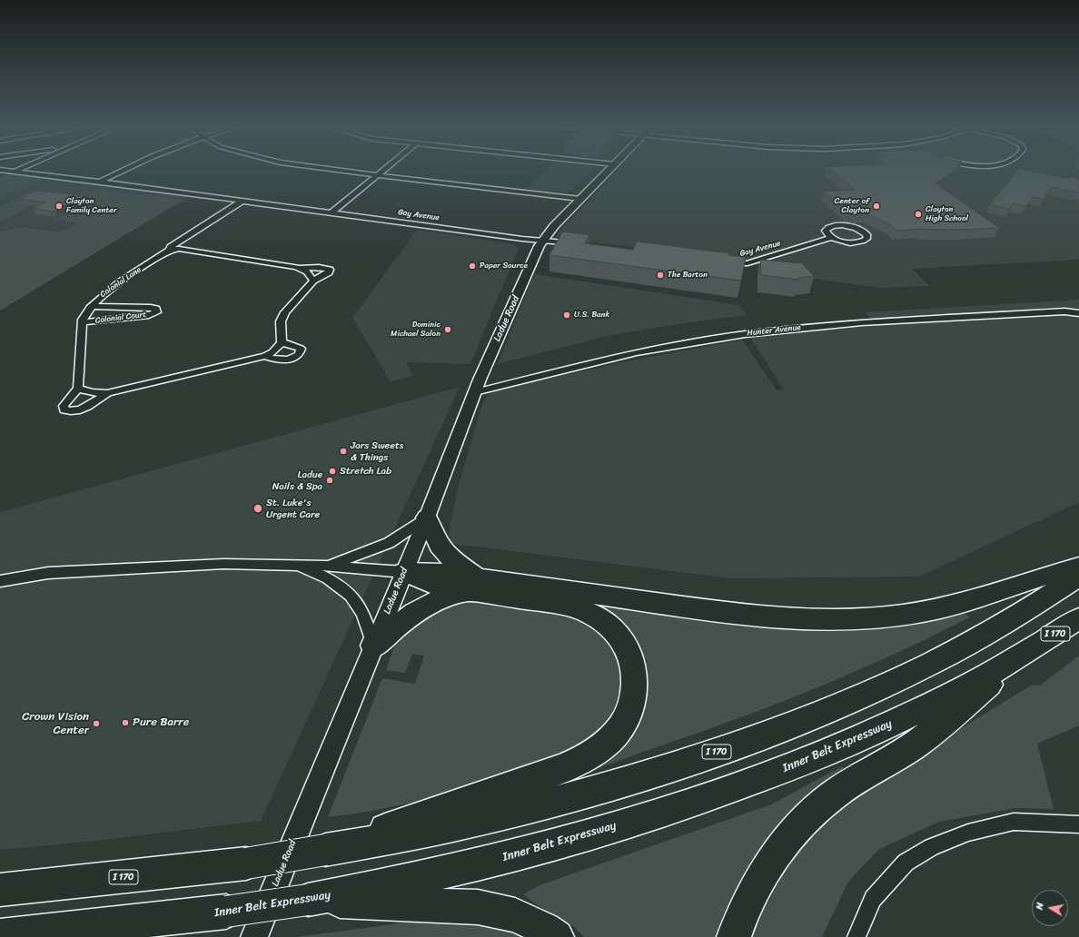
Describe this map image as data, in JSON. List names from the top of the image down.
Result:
{
  "streets": {
    "highway": ["I 170", "Inner Belt Expressway"],
    "main road": ["Ladue Road"],
    "street": [
      "Gay Avenue",
      "Colonial Lane",
      "Colonial Court",
      "Hunter Avenue"
    ]
  },
  "crossings": [
    ["Gay Avenue", "Colonial Lane"],
    ["Gay Avenue", "Ladue Road"],
    ["Colonial Lane", "Colonial Court"],
    ["Ladue Road", "Hunter Avenue"]
  ],
  "places": [
    "Clayton Family Center",
    "Center of Clayton",
    "Clayton High School",
    "Paper Source",
    "The Barton",
    "U.S. Bank",
    "Dominic Michael Salon",
    "Jars Sweets & Things",
    "Stretch Lab",
    "Ladue Nails & Spa",
    "St. Luke's Urgent Care",
    "Pure Barre",
    "Crown Vision Center"
  ],
  "north": "left"
}
